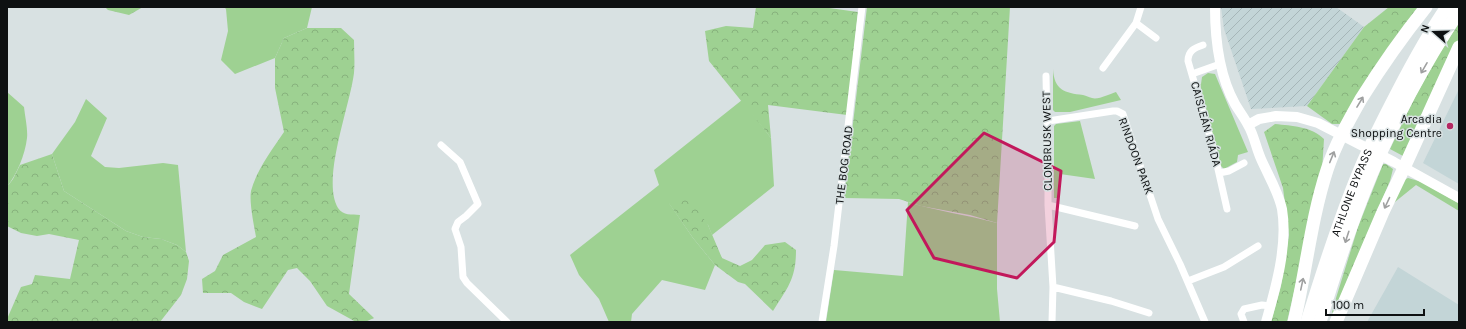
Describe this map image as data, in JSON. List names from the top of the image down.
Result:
{
  "streets": {
    "highway": ["ATHLONE BYPASS"],
    "street": [
      "CAISLEÁN RIÁDA",
      "CLONBRUSK WEST",
      "RINDOON PARK",
      "THE BOG ROAD"
    ]
  },
  "crossings": [
    ["CLONBRUSK WEST", "RINDOON PARK"]
  ],
  "places": ["Arcadia Shopping Centre"],
  "scale_bar": "100 m",
  "north": "left"
}
